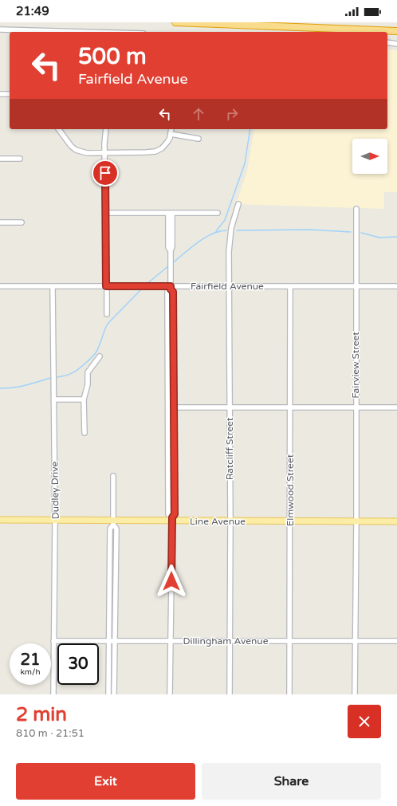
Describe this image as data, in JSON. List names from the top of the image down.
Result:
{
  "streets": {
    "main road": ["Line Avenue"],
    "street": [
      "Fairfield Avenue",
      "Fairview Street",
      "Ratcliff Street",
      "Dudley Drive",
      "Elmwood Street",
      "Dillingham Avenue"
    ]
  },
  "crossings": [
    ["Fairfield Avenue", "Fairview Street"],
    ["Fairfield Avenue", "Ratcliff Street"],
    ["Fairfield Avenue", "Dudley Drive"],
    ["Fairfield Avenue", "Elmwood Street"],
    ["Fairview Street", "Line Avenue"],
    ["Fairview Street", "Dillingham Avenue"],
    ["Ratcliff Street", "Line Avenue"],
    ["Ratcliff Street", "Dillingham Avenue"],
    ["Dudley Drive", "Line Avenue"],
    ["Dudley Drive", "Dillingham Avenue"],
    ["Elmwood Street", "Line Avenue"],
    ["Elmwood Street", "Dillingham Avenue"]
  ],
  "north": "right",
  "page": {
    "status": "21:49",
    "turn": ["500 m", "Fairfield Avenue"],
    "speed": "21 km/h",
    "limit": "30",
    "heading": ["2 min", "810 m · 21:51"],
    "buttons": ["Exit", "Share"]
  }
}
